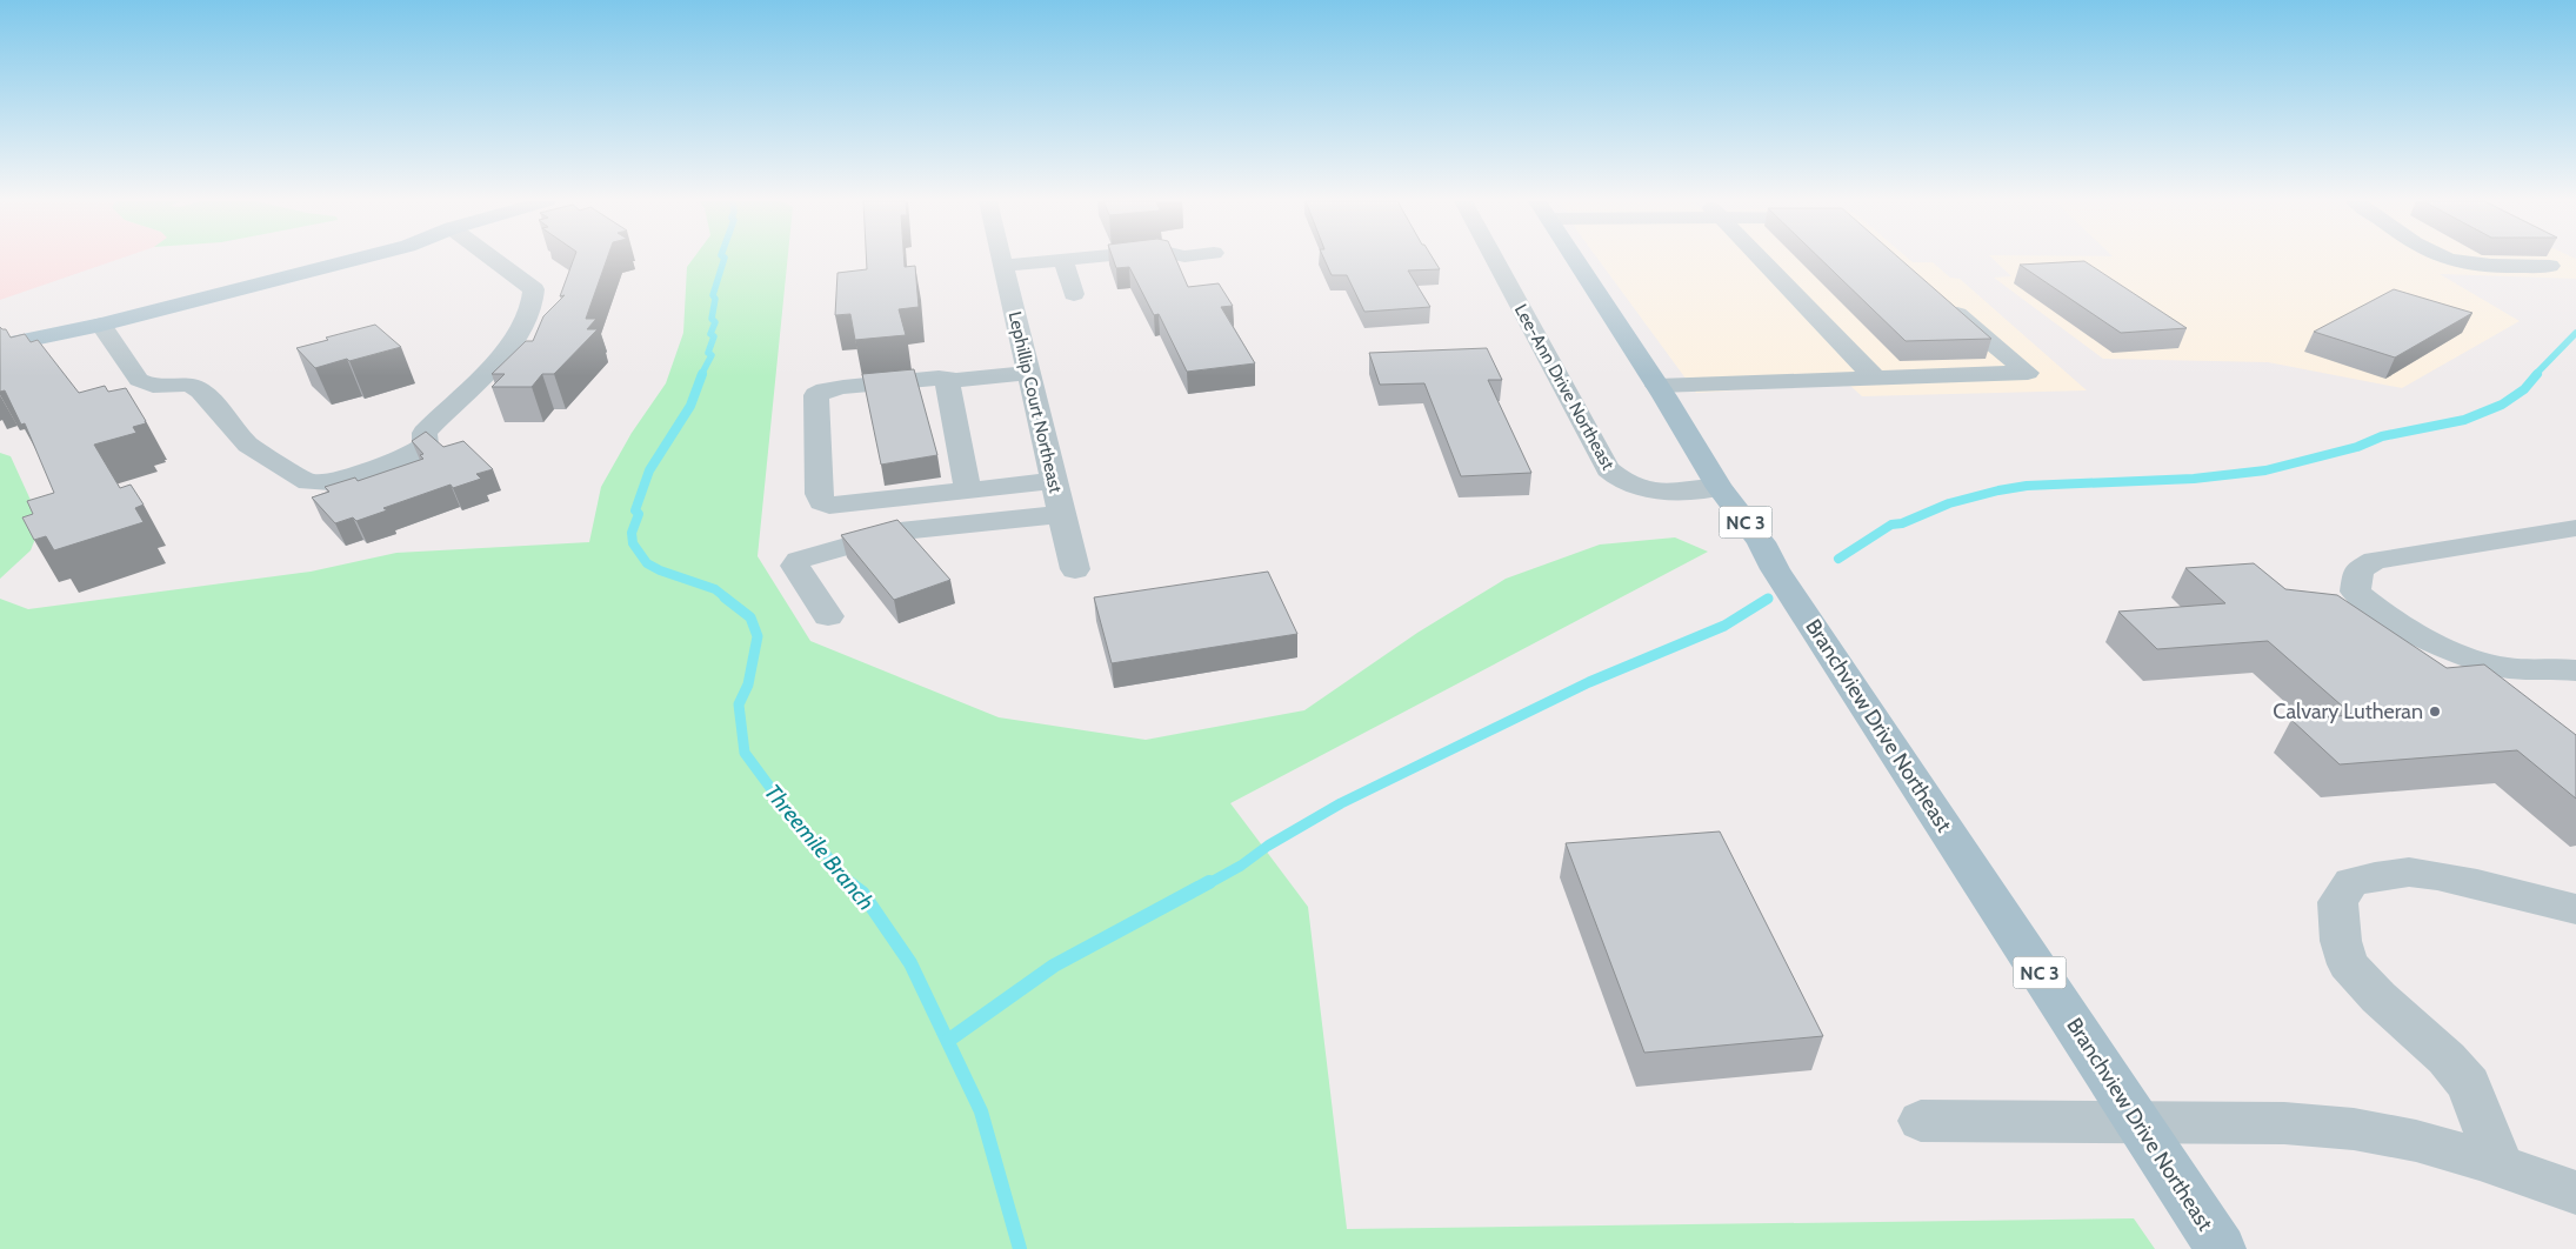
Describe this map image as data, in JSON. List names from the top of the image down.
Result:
{
  "streets": {
    "main road": ["NC 3", "Branchview Drive Northeast"],
    "street": ["Lee-Ann Drive Northeast", "Lephillip Court Northeast"]
  },
  "crossings": [
    ["Lee-Ann Drive Northeast", "Branchview Drive Northeast"]
  ],
  "water": ["Threemile Branch"],
  "places": ["Calvary Lutheran"]
}
